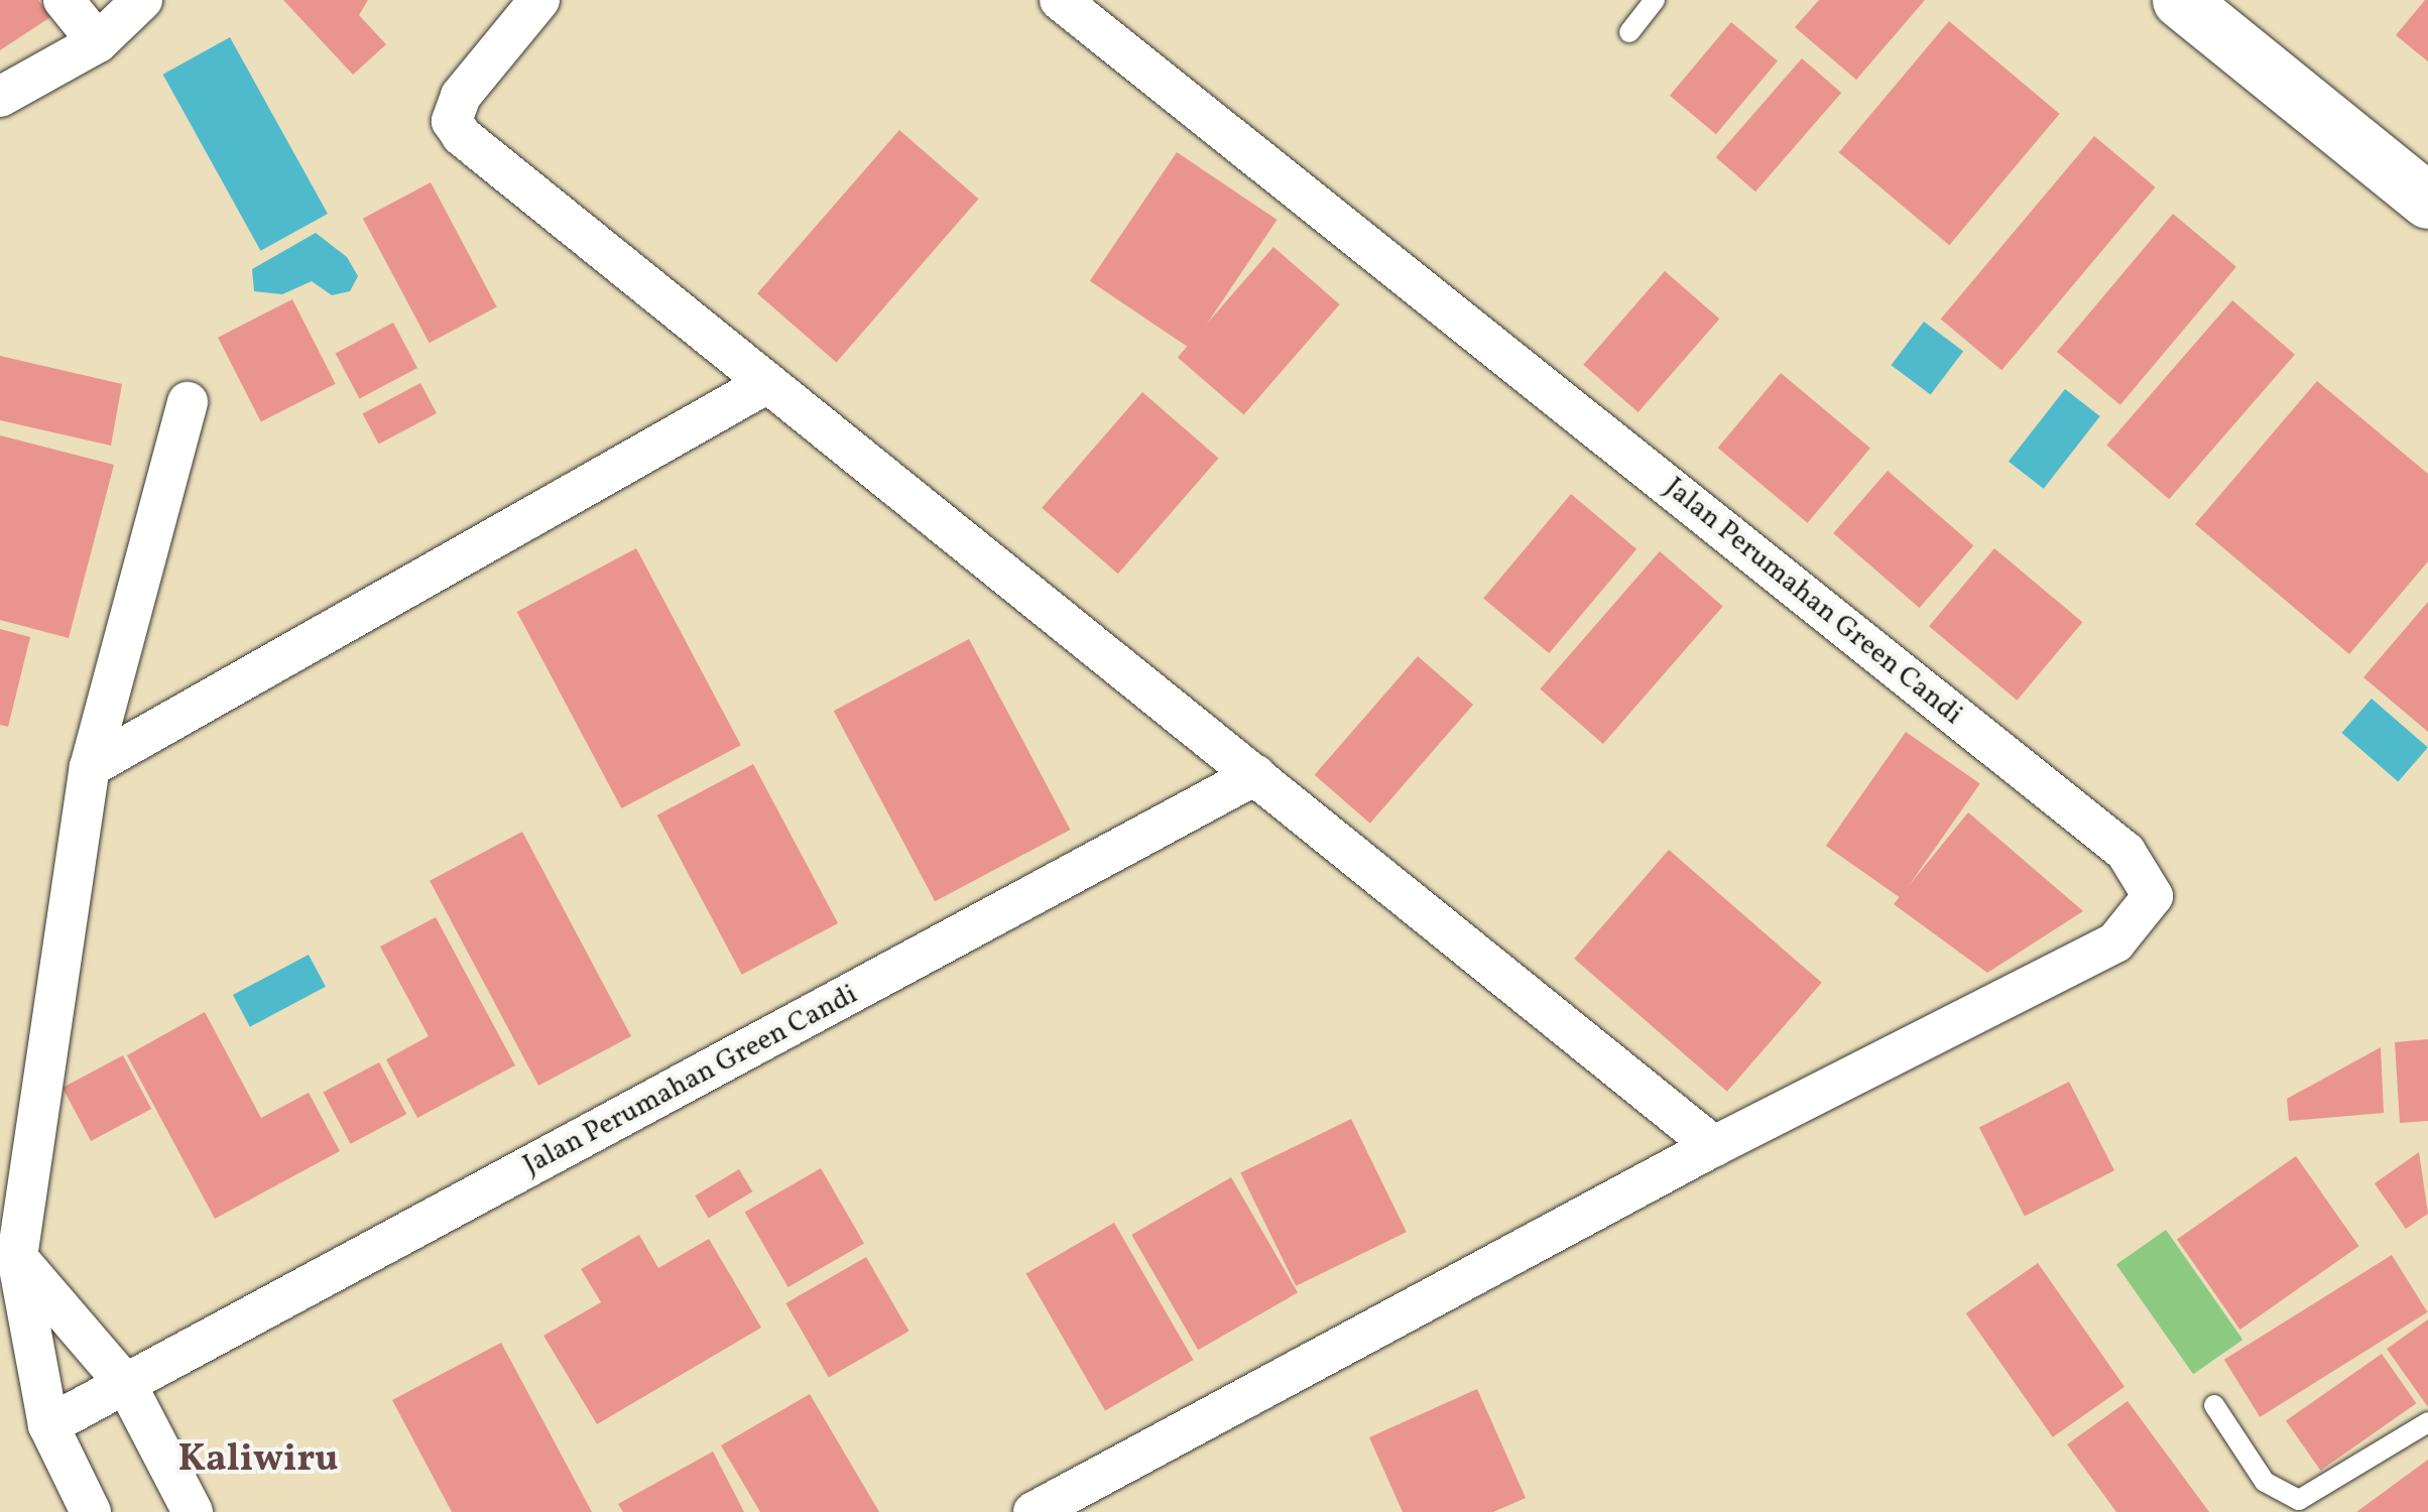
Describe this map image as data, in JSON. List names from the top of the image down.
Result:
{
  "streets": {
    "street": ["Jalan Perumahan Green Candi"]
  },
  "districts": ["Kaliwiru"]
}
